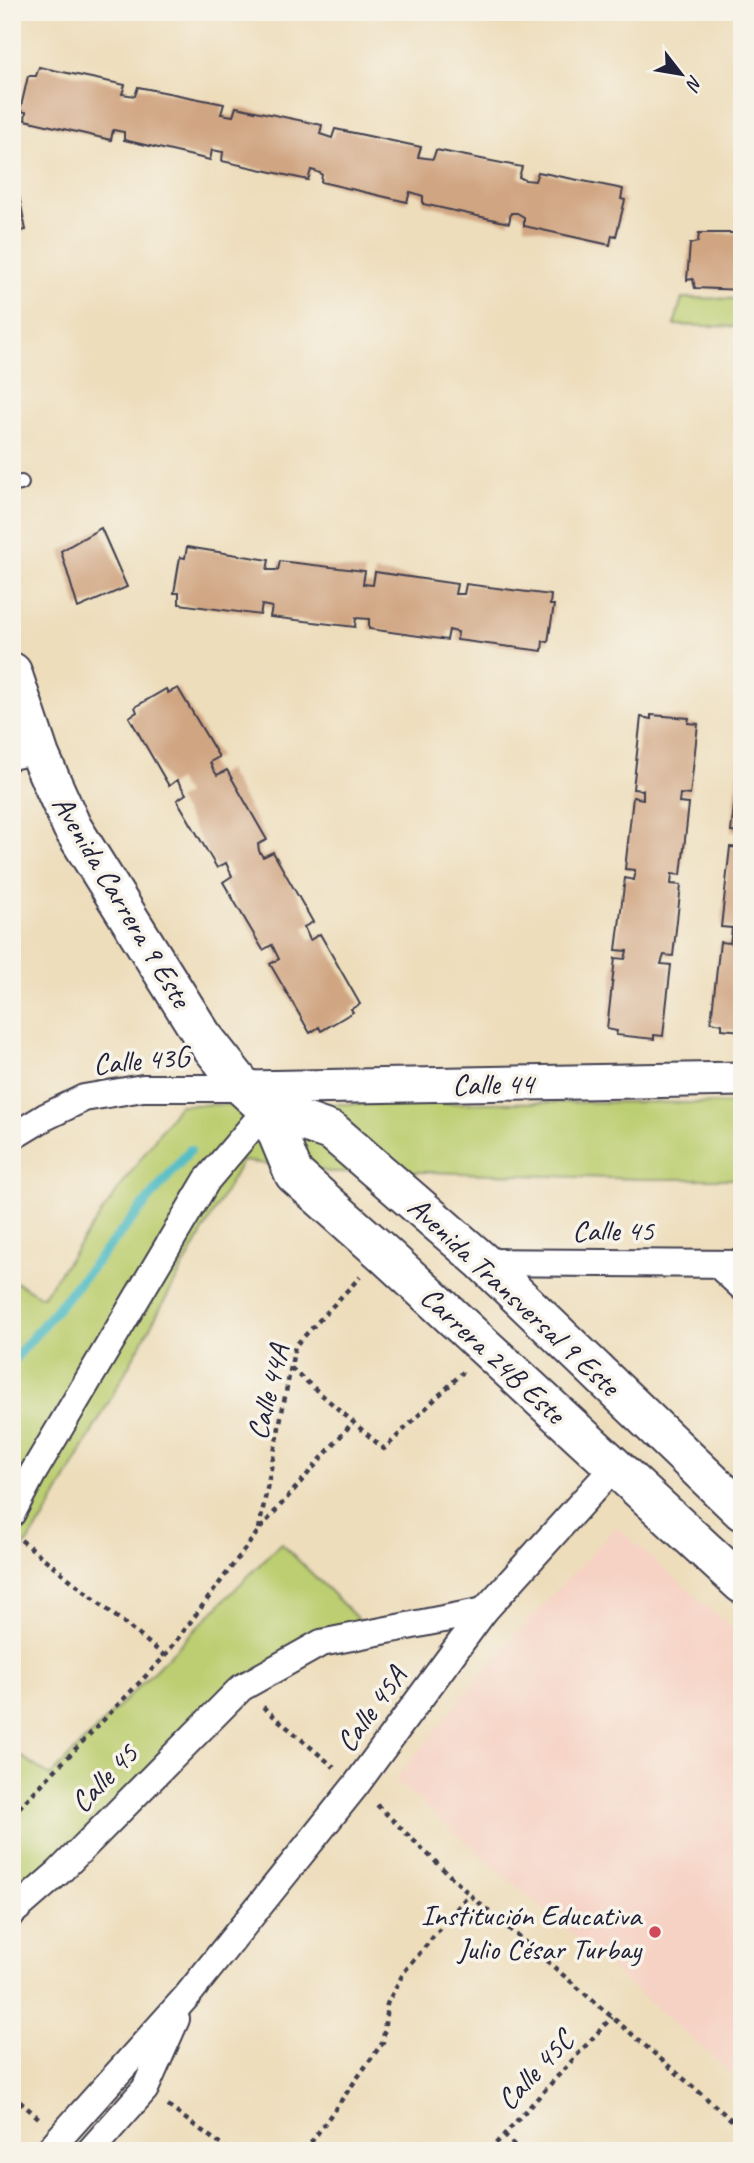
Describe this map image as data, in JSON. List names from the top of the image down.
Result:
{
  "streets": {
    "main road": ["Avenida Carrera 9 Este", "Avenida Transversal 9 Este", "Carrera 24B Este"],
    "street": [
      "Calle 43G",
      "Calle 44",
      "Calle 45",
      "Calle 45A"
    ],
    "path": ["Calle 44A", "Calle 45C"]
  },
  "crossings": [
    ["Avenida Carrera 9 Este", "Calle 43G"],
    ["Avenida Carrera 9 Este", "Calle 44"],
    ["Avenida Carrera 9 Este", "Avenida Transversal 9 Este"],
    ["Avenida Carrera 9 Este", "Carrera 24B Este"],
    ["Calle 43G", "Calle 44"],
    ["Calle 43G", "Avenida Transversal 9 Este"],
    ["Calle 43G", "Carrera 24B Este"],
    ["Calle 44", "Avenida Transversal 9 Este"],
    ["Calle 44", "Carrera 24B Este"],
    ["Calle 45", "Avenida Transversal 9 Este"],
    ["Calle 45", "Calle 45A"],
    ["Avenida Transversal 9 Este", "Carrera 24B Este"],
    ["Carrera 24B Este", "Calle 44A"],
    ["Carrera 24B Este", "Calle 45A"]
  ],
  "places": ["Institución Educativa Julio César Turbay"],
  "north": "bottom right"
}
